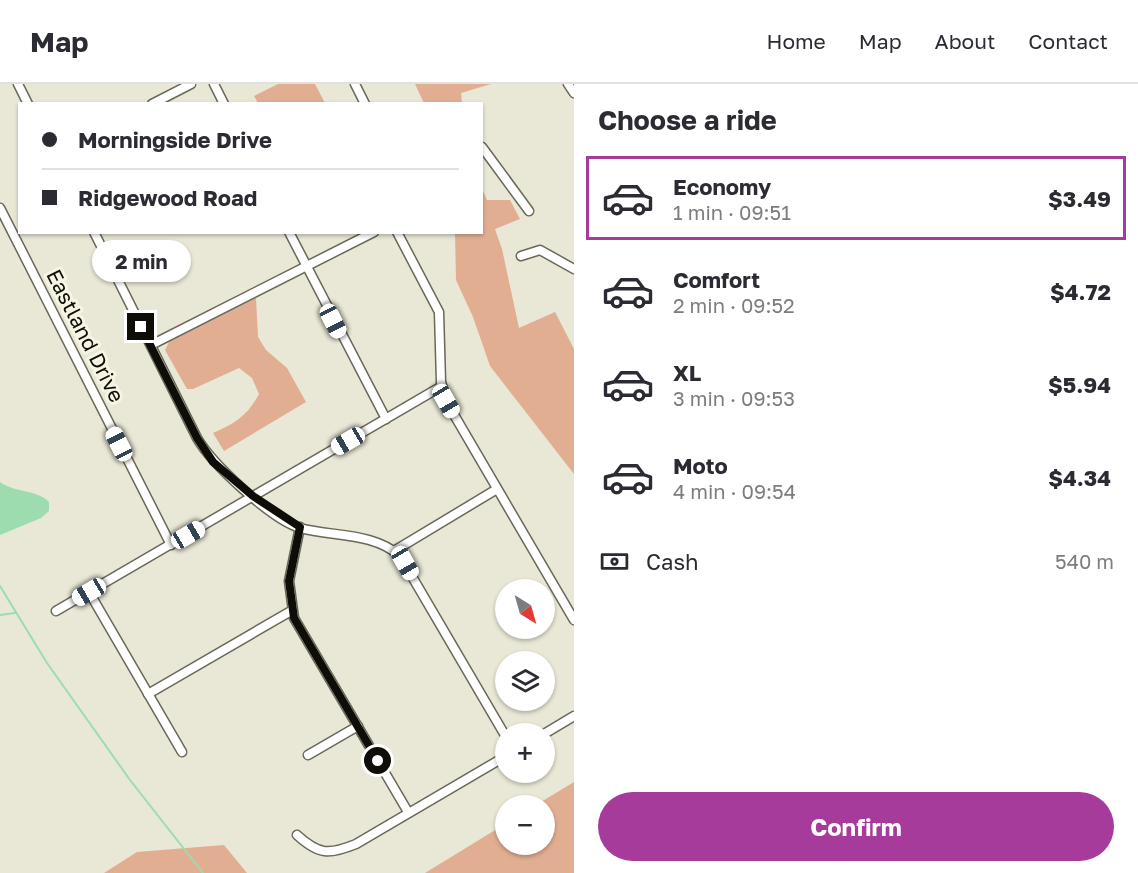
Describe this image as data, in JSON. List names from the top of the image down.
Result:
{
  "streets": {
    "street": ["Eastland Drive"]
  },
  "north": "bottom right",
  "page": {
    "header": "Map",
    "nav": [
      "Home",
      "Map",
      "About",
      "Contact"
    ],
    "heading": "Choose a ride",
    "banner": ["Morningside Drive", "Ridgewood Road"],
    "list": [
      {
        "name": "Economy",
        "note": "1 min · 09:51",
        "value": "$3.49"
      },
      {
        "name": "Comfort",
        "note": "2 min · 09:52",
        "value": "$4.72"
      },
      {
        "name": "XL",
        "note": "3 min · 09:53",
        "value": "$5.94"
      },
      {
        "name": "Moto",
        "note": "4 min · 09:54",
        "value": "$4.34"
      }
    ],
    "bubble": "2 min",
    "pay": ["Cash", "540 m"],
    "map_buttons": ["+", "−"],
    "buttons": "Confirm"
  }
}
